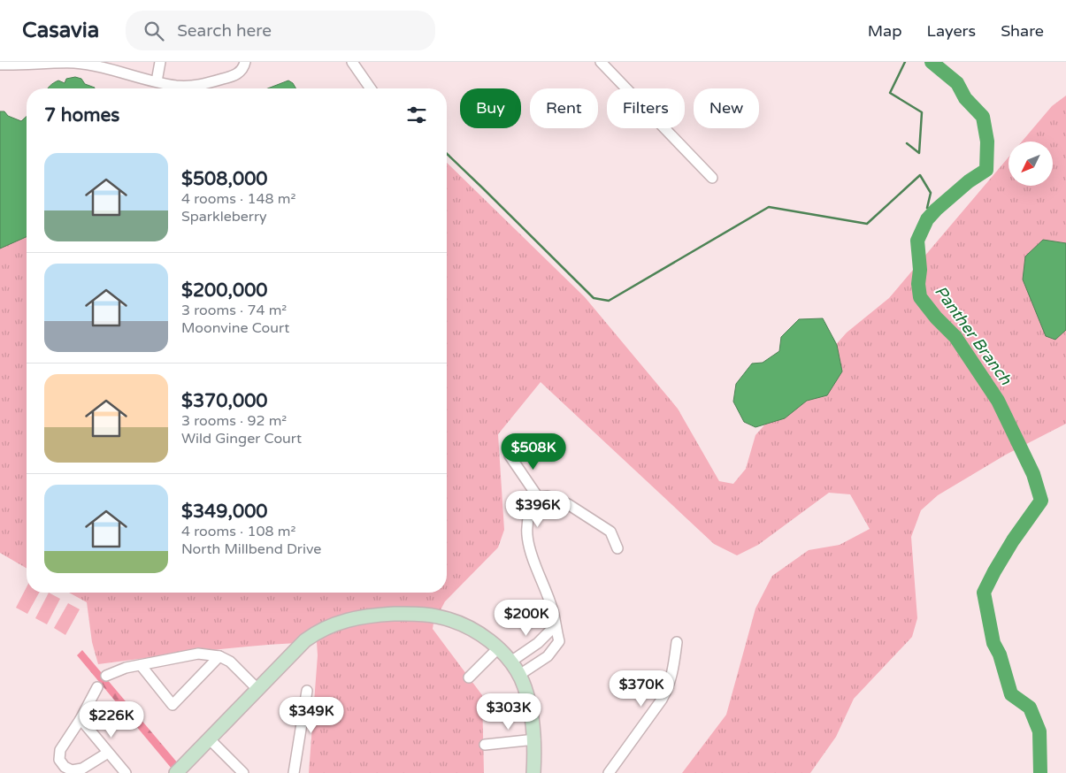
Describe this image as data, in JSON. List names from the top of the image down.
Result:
{
  "water": ["Panther Branch"],
  "north": "bottom left",
  "page": {
    "header": "Casavia",
    "search": "Search here",
    "nav": ["Map", "Layers", "Share"],
    "chip": [
      "Buy",
      "Rent",
      "Filters",
      "New"
    ],
    "heading": "7 homes",
    "list": [
      {
        "name": "$508,000",
        "note": "4 rooms · 148 m² · Sparkleberry"
      },
      {
        "name": "$200,000",
        "note": "3 rooms · 74 m² · Moonvine Court"
      },
      {
        "name": "$370,000",
        "note": "3 rooms · 92 m² · Wild Ginger Court"
      },
      {
        "name": "$349,000",
        "note": "4 rooms · 108 m² · North Millbend Drive"
      }
    ],
    "price": [
      "$508K",
      "$396K",
      "$200K",
      "$370K",
      "$303K",
      "$349K",
      "$226K"
    ]
  }
}
